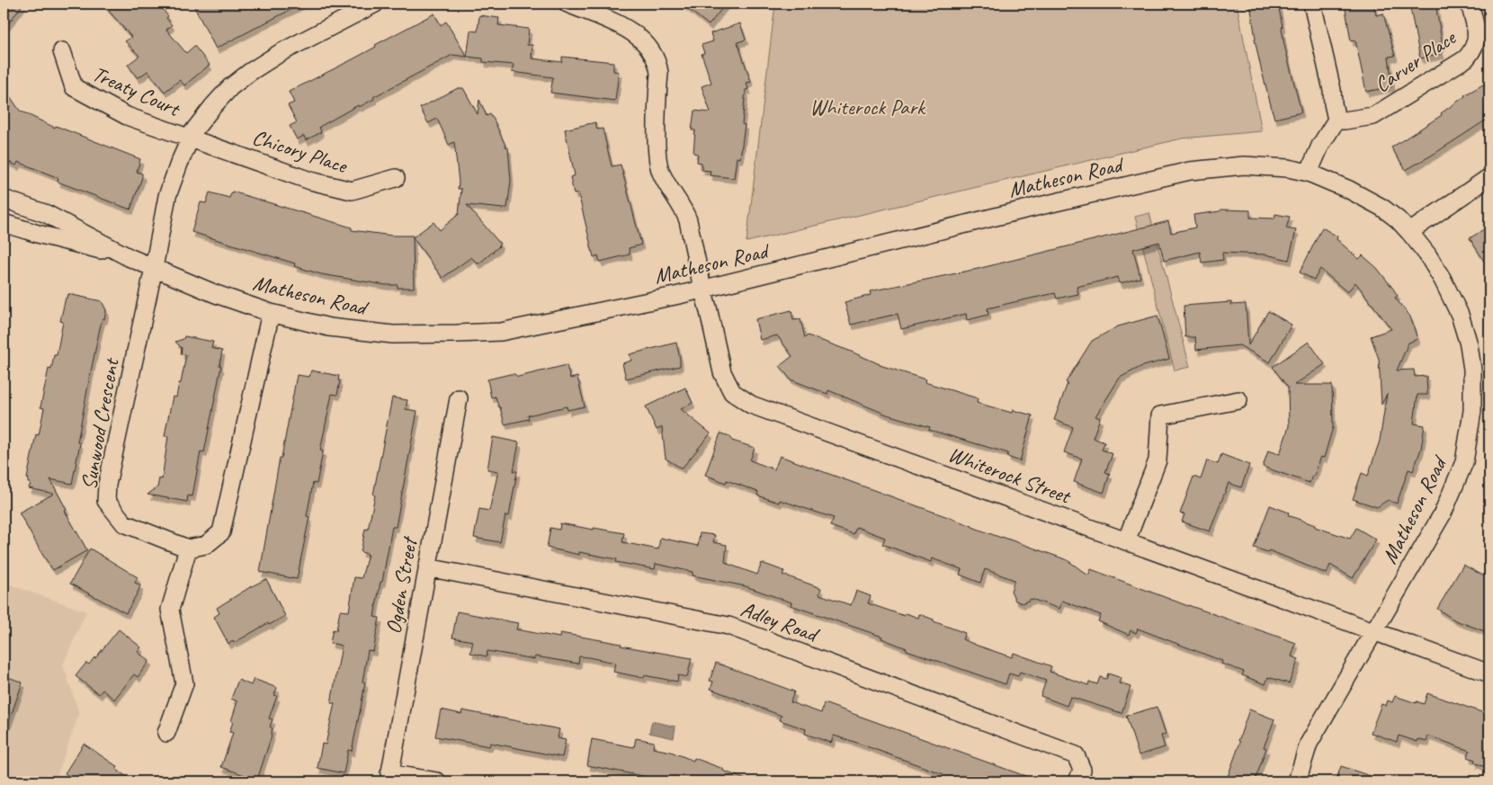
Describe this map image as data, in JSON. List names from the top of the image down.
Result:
{
  "streets": {
    "street": [
      "Carver Place",
      "Treaty Court",
      "Chicory Place",
      "Matheson Road",
      "Sunwood Crescent",
      "Whiterock Street",
      "Ogden Street",
      "Adley Road"
    ]
  },
  "crossings": [
    ["Treaty Court", "Chicory Place"],
    ["Treaty Court", "Sunwood Crescent"],
    ["Chicory Place", "Sunwood Crescent"],
    ["Matheson Road", "Sunwood Crescent"],
    ["Matheson Road", "Whiterock Street"],
    ["Ogden Street", "Adley Road"]
  ],
  "parks": ["Whiterock Park"]
}
